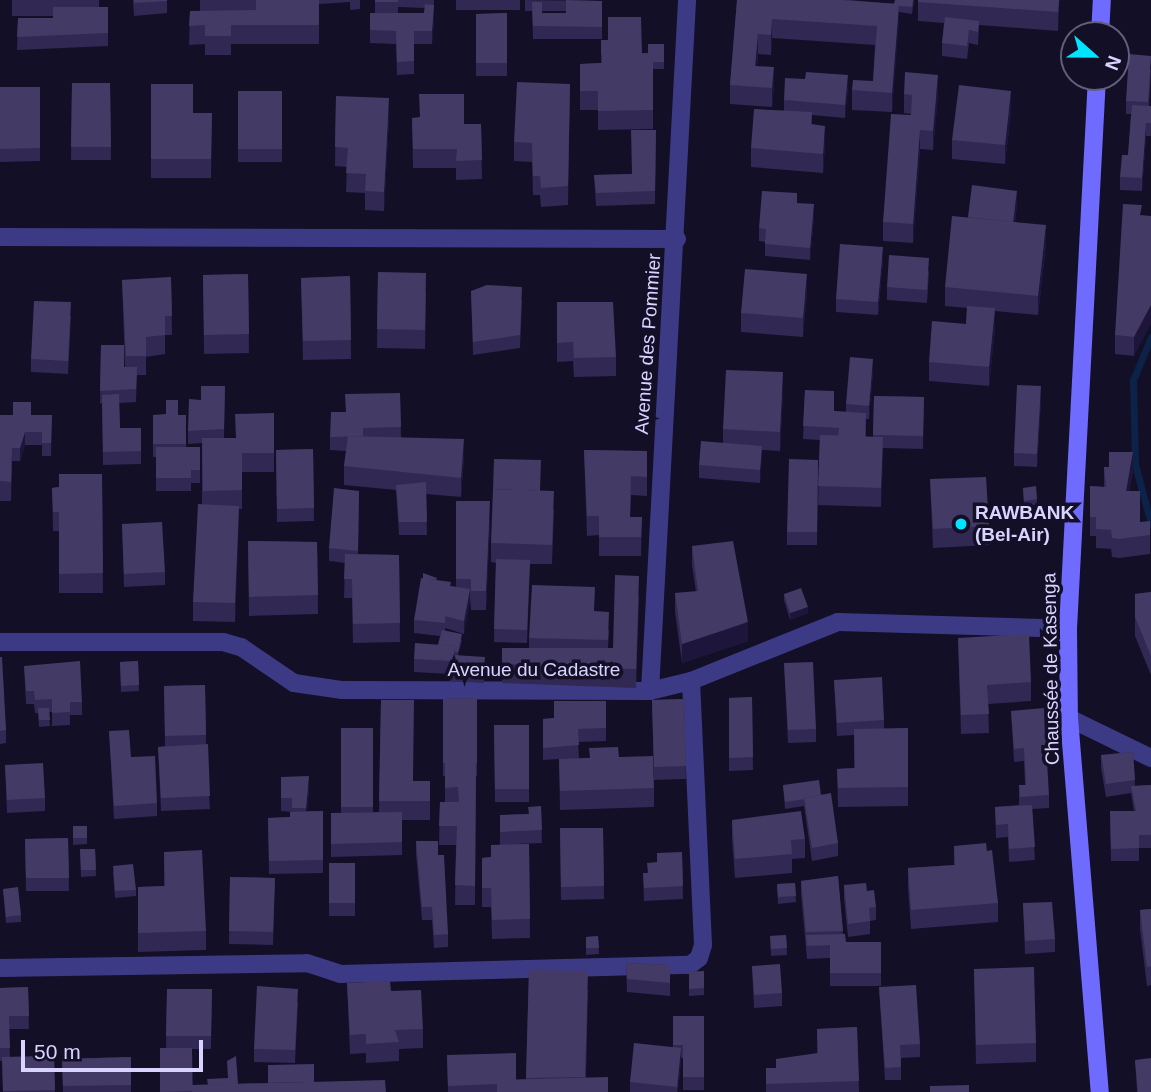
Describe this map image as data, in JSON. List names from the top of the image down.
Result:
{
  "streets": {
    "main road": ["Chaussée de Kasenga"],
    "street": ["Avenue des Pommier", "Avenue du Cadastre"]
  },
  "crossings": [
    ["Avenue des Pommier", "Avenue du Cadastre"],
    ["Chaussée de Kasenga", "Avenue du Cadastre"]
  ],
  "places": ["RAWBANK (Bel-Air)"],
  "scale_bar": "50 m",
  "north": "right"
}
